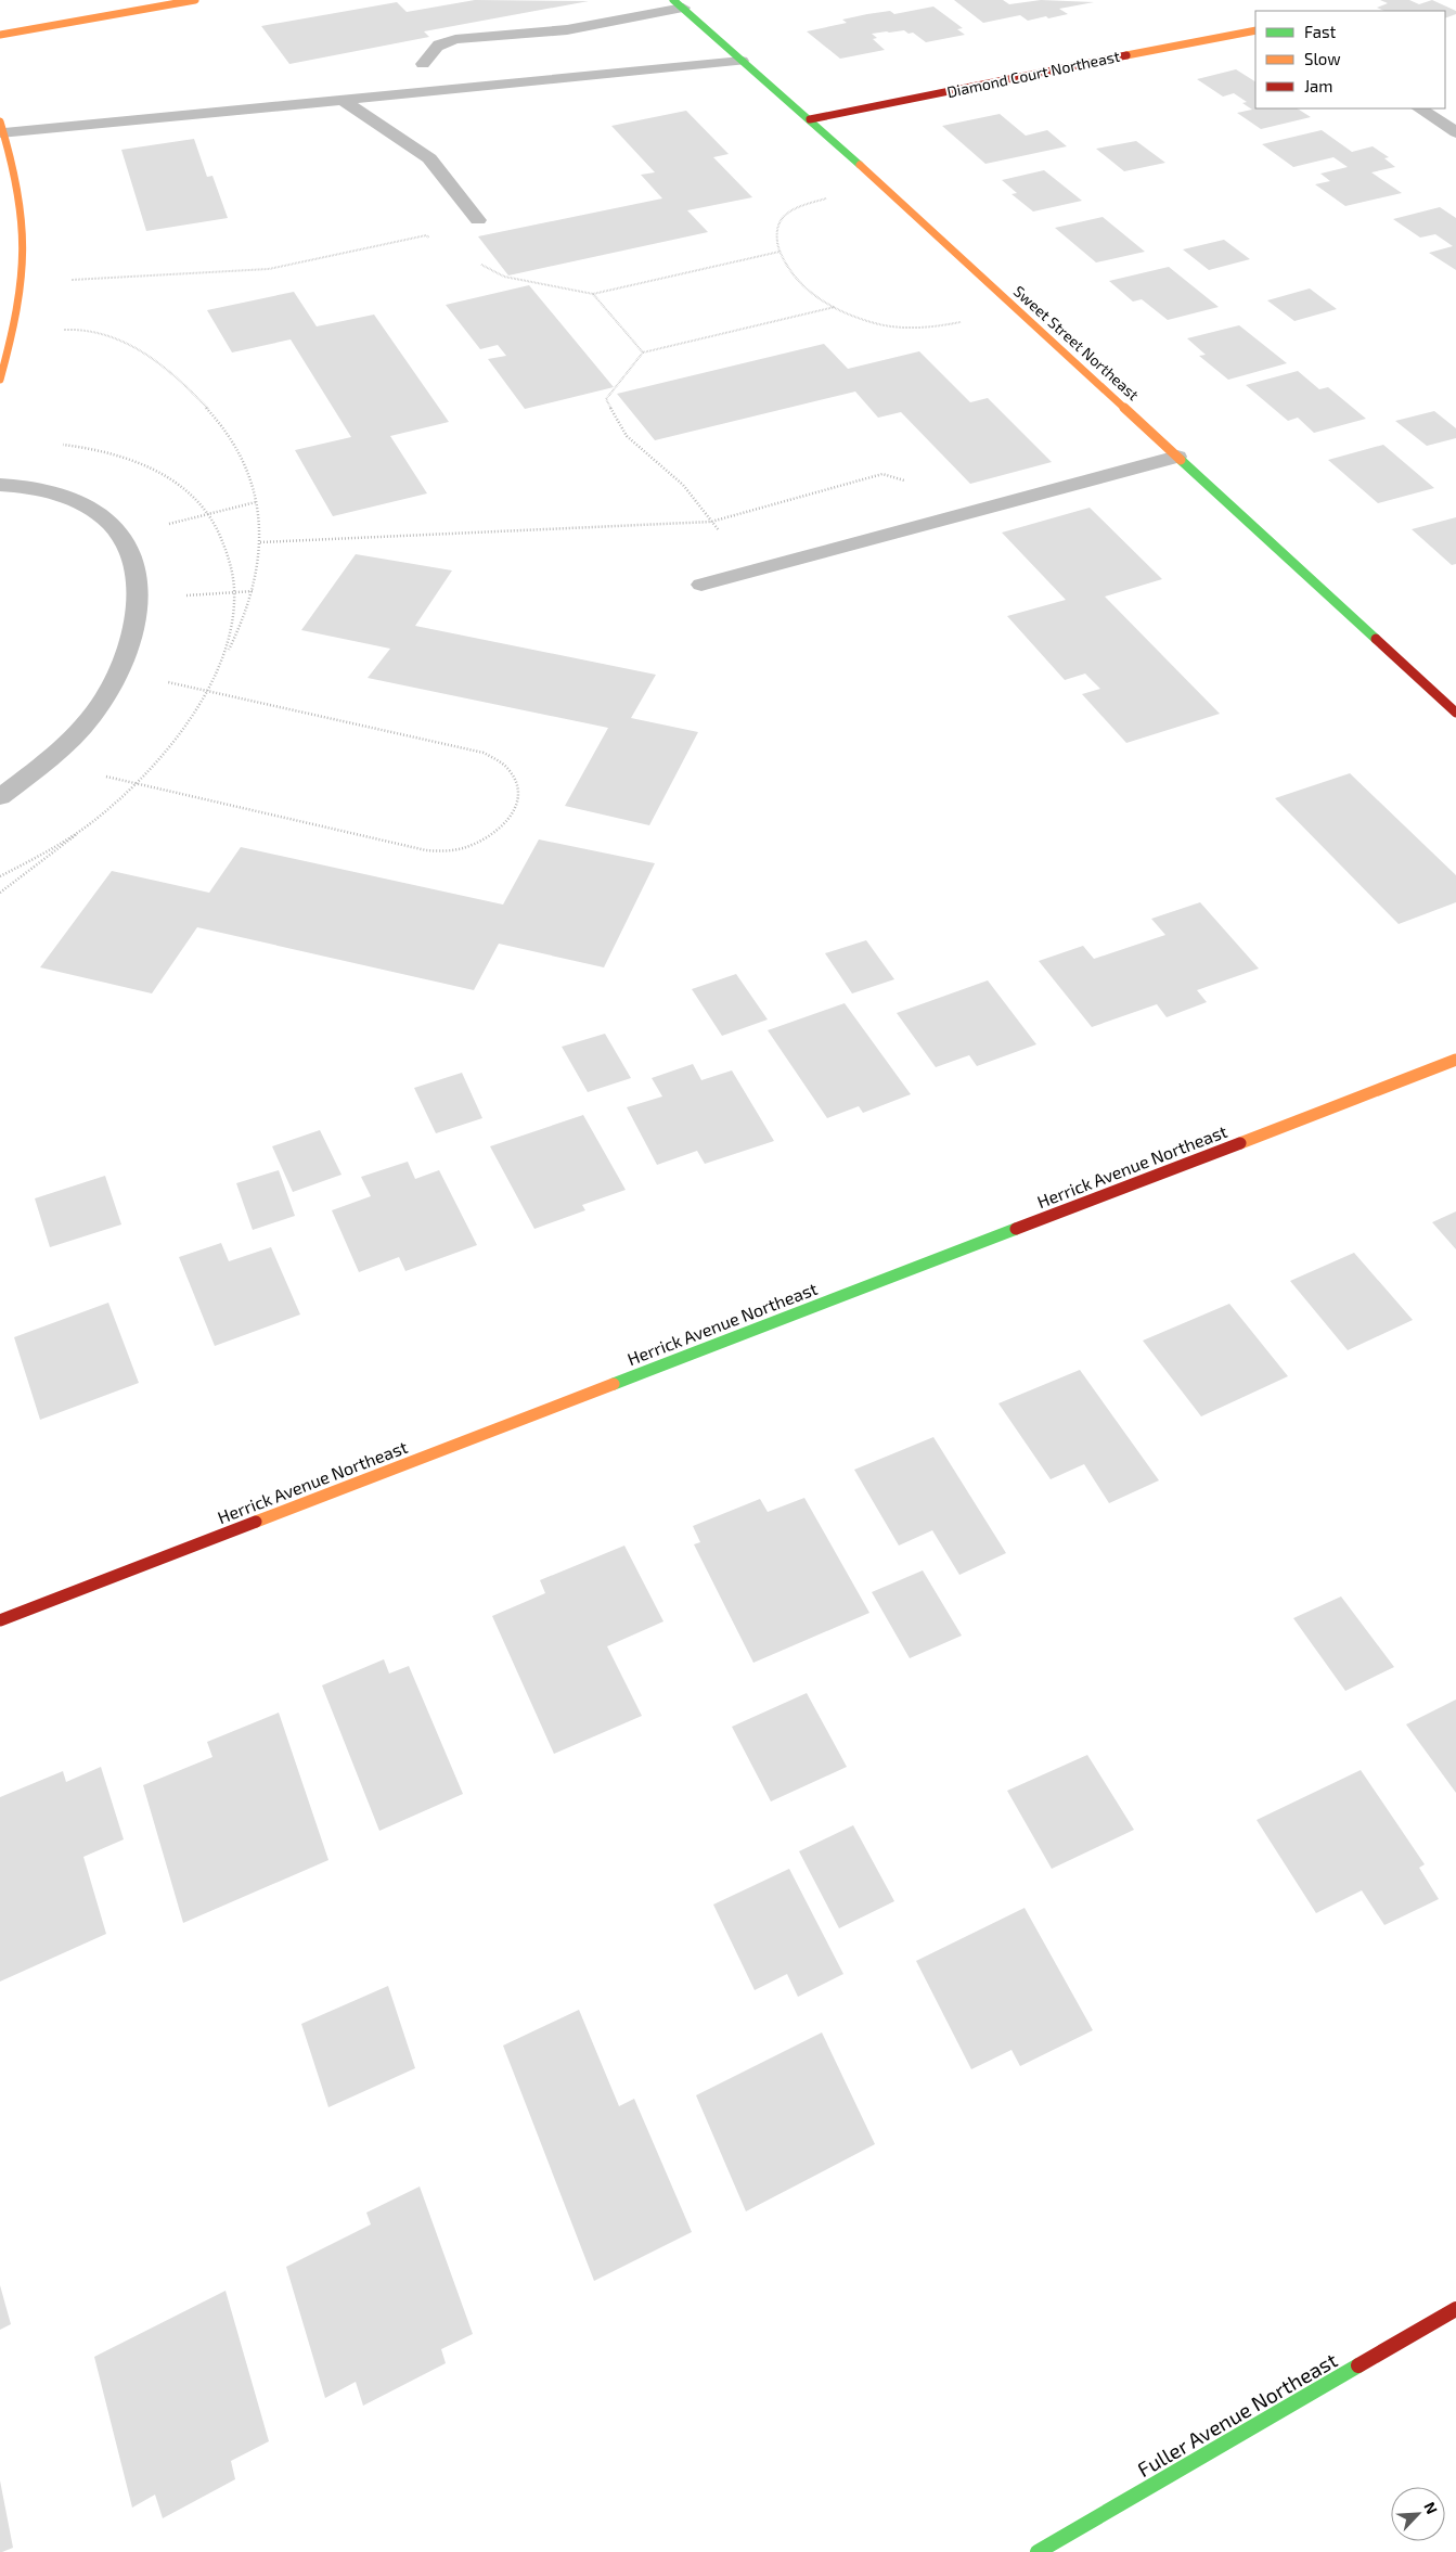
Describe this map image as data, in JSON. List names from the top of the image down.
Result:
{
  "streets": {
    "street": [
      "Diamond Court Northeast",
      "Sweet Street Northeast",
      "Herrick Avenue Northeast",
      "Fuller Avenue Northeast"
    ]
  },
  "crossings": [
    ["Diamond Court Northeast", "Sweet Street Northeast"]
  ],
  "legend": ["Fast", "Slow", "Jam"],
  "north": "top right"
}
